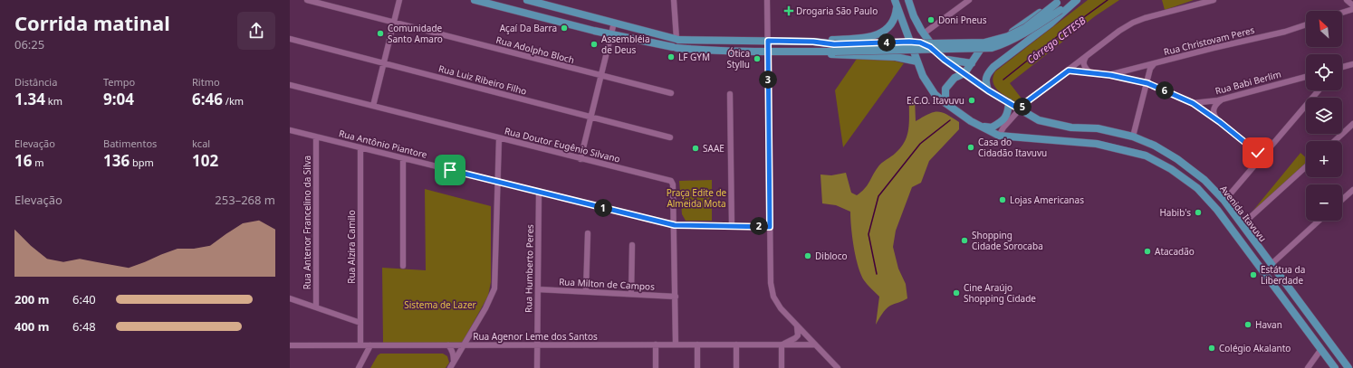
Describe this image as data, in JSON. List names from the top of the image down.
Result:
{
  "streets": {
    "main road": ["Avenida Itavuvu"],
    "street": [
      "Rua Christovam Peres",
      "Rua Adolpho Bloch",
      "Rua Luiz Ribeiro Filho",
      "Rua Babi Berlim",
      "Rua Antônio Piantore",
      "Rua Doutor Eugênio Silvano",
      "Rua Antenor Francelino da Silva",
      "Rua Alzira Camilo",
      "Rua Humberto Peres",
      "Rua Milton de Campos",
      "Rua Agenor Leme dos Santos"
    ]
  },
  "crossings": [
    ["Rua Antônio Piantore", "Rua Doutor Eugênio Silvano"],
    ["Rua Antônio Piantore", "Rua Antenor Francelino da Silva"],
    ["Rua Antônio Piantore", "Rua Alzira Camilo"],
    ["Rua Antônio Piantore", "Rua Humberto Peres"],
    ["Rua Doutor Eugênio Silvano", "Rua Milton de Campos"],
    ["Rua Doutor Eugênio Silvano", "Rua Agenor Leme dos Santos"],
    ["Rua Alzira Camilo", "Rua Agenor Leme dos Santos"],
    ["Rua Humberto Peres", "Rua Milton de Campos"],
    ["Rua Humberto Peres", "Rua Agenor Leme dos Santos"]
  ],
  "water": ["Córrego CETESB"],
  "parks": ["Praça Edite de Almeida Mota", "Sistema de Lazer"],
  "places": {
    "health": ["Drogaria São Paulo"],
    "other": [
      "Doni Pneus",
      "Açaí Da Barra",
      "Comunidade Santo Amaro",
      "Assembléia de Deus",
      "LF GYM",
      "Ótica Styllu",
      "E.C.O. Itavuvu",
      "Casa do Cidadão Itavuvu",
      "SAAE",
      "Lojas Americanas",
      "Habib's",
      "Shopping Cidade Sorocaba",
      "Atacadão",
      "Dibloco",
      "Estátua da Liberdade",
      "Cine Araújo Shopping Cidade",
      "Havan",
      "Colégio Akalanto"
    ]
  },
  "north": "top left",
  "page": {
    "heading": ["Corrida matinal", "06:25"],
    "map_buttons": ["+", "−"],
    "pins": [
      "4",
      "3",
      "6",
      "5",
      "1",
      "2"
    ],
    "stats": [
      ["Distância", "1.34 km"],
      ["Tempo", "9:04"],
      ["Ritmo", "6:46 /km"],
      ["Elevação", "16 m"],
      ["Batimentos", "136 bpm"],
      ["kcal", "102"]
    ],
    "chart": ["Elevação", "253–268 m"],
    "list": [
      {
        "name": "200 m",
        "note": "6:40"
      },
      {
        "name": "400 m",
        "note": "6:48"
      }
    ]
  }
}
